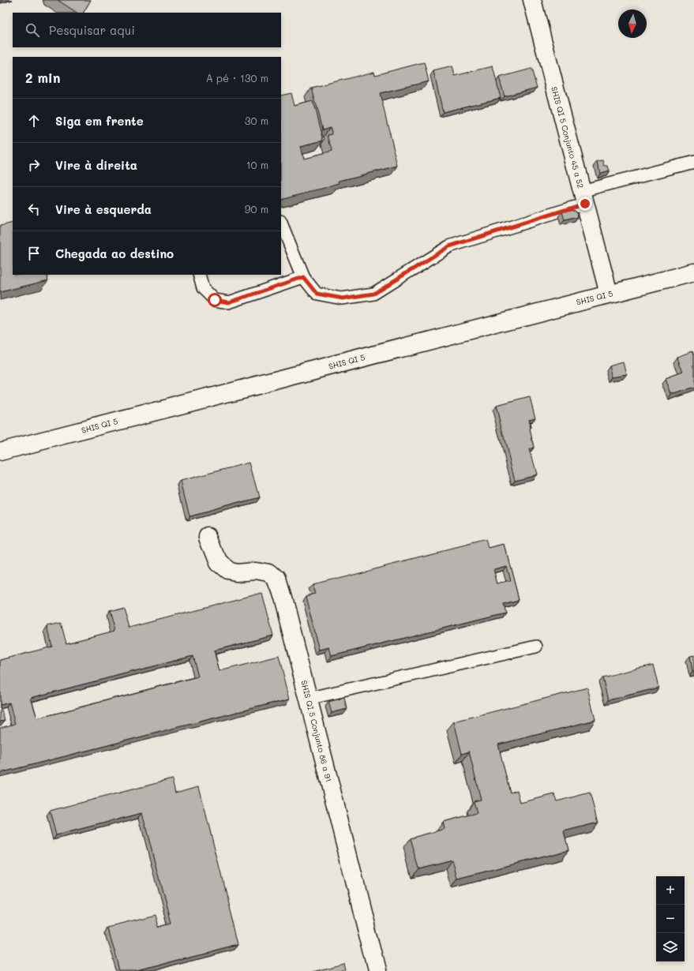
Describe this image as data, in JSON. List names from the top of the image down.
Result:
{
  "streets": {
    "street": ["SHIS QI 5 Conjunto 45 a 52", "SHIS QI 5", "SHIS QI 5 Conjunto 86 a 91"]
  },
  "crossings": [
    ["SHIS QI 5 Conjunto 45 a 52", "SHIS QI 5"]
  ],
  "north": "bottom",
  "page": {
    "search": "Pesquisar aqui",
    "heading": ["2 min", "A pé · 130 m"],
    "list": [
      ["Siga em frente", "30 m"],
      ["Vire à direita", "10 m"],
      ["Vire à esquerda", "90 m"],
      "Chegada ao destino"
    ],
    "map_buttons": ["+", "−"]
  }
}
